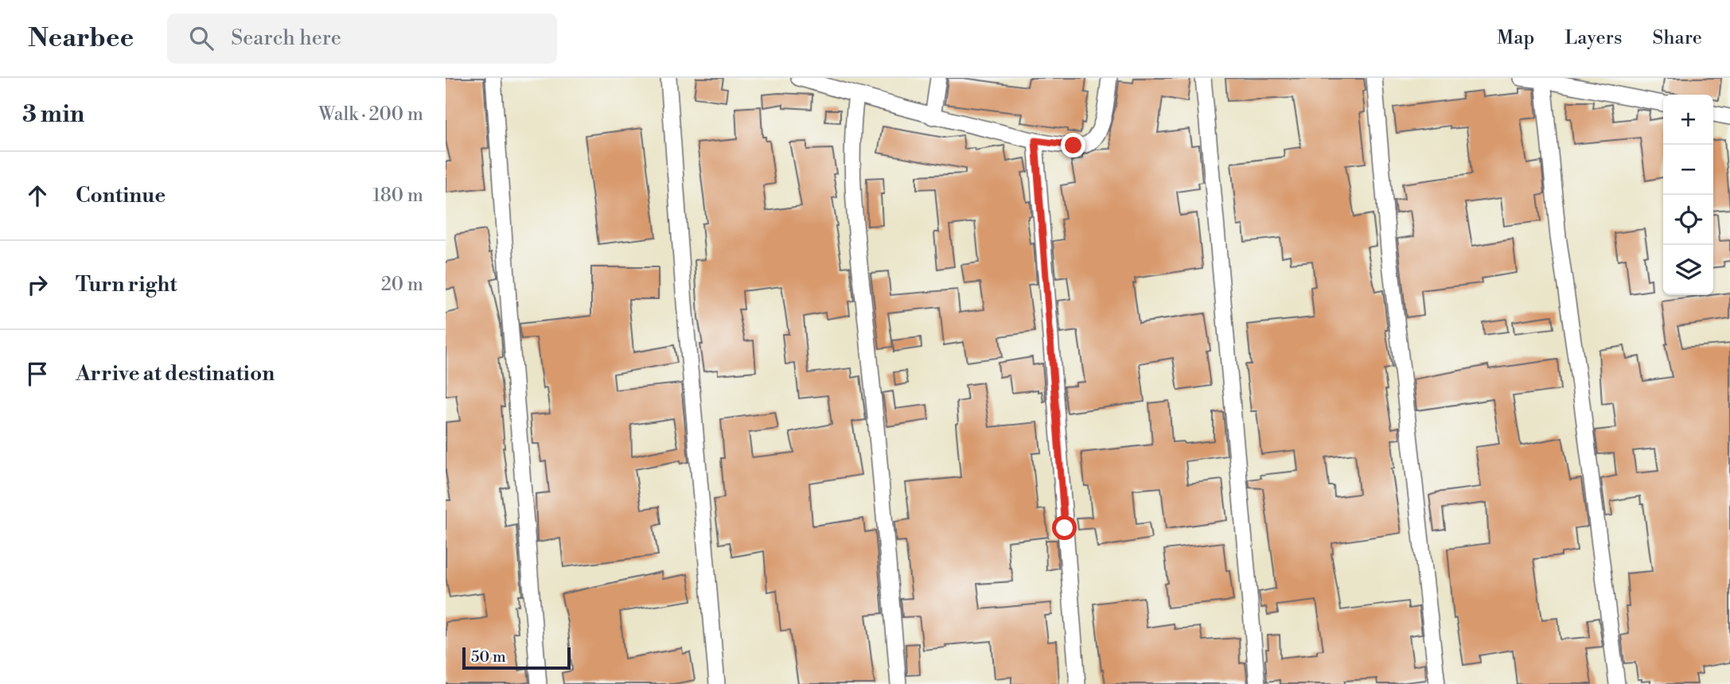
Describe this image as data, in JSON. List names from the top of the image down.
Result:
{
  "scale_bar": "50 m",
  "page": {
    "header": "Nearbee",
    "search": "Search here",
    "nav": ["Map", "Layers", "Share"],
    "heading": ["3 min", "Walk · 200 m"],
    "map_buttons": ["+", "−"],
    "list": [
      ["Continue", "180 m"],
      ["Turn right", "20 m"],
      "Arrive at destination"
    ],
    "scale": "50 m"
  }
}
